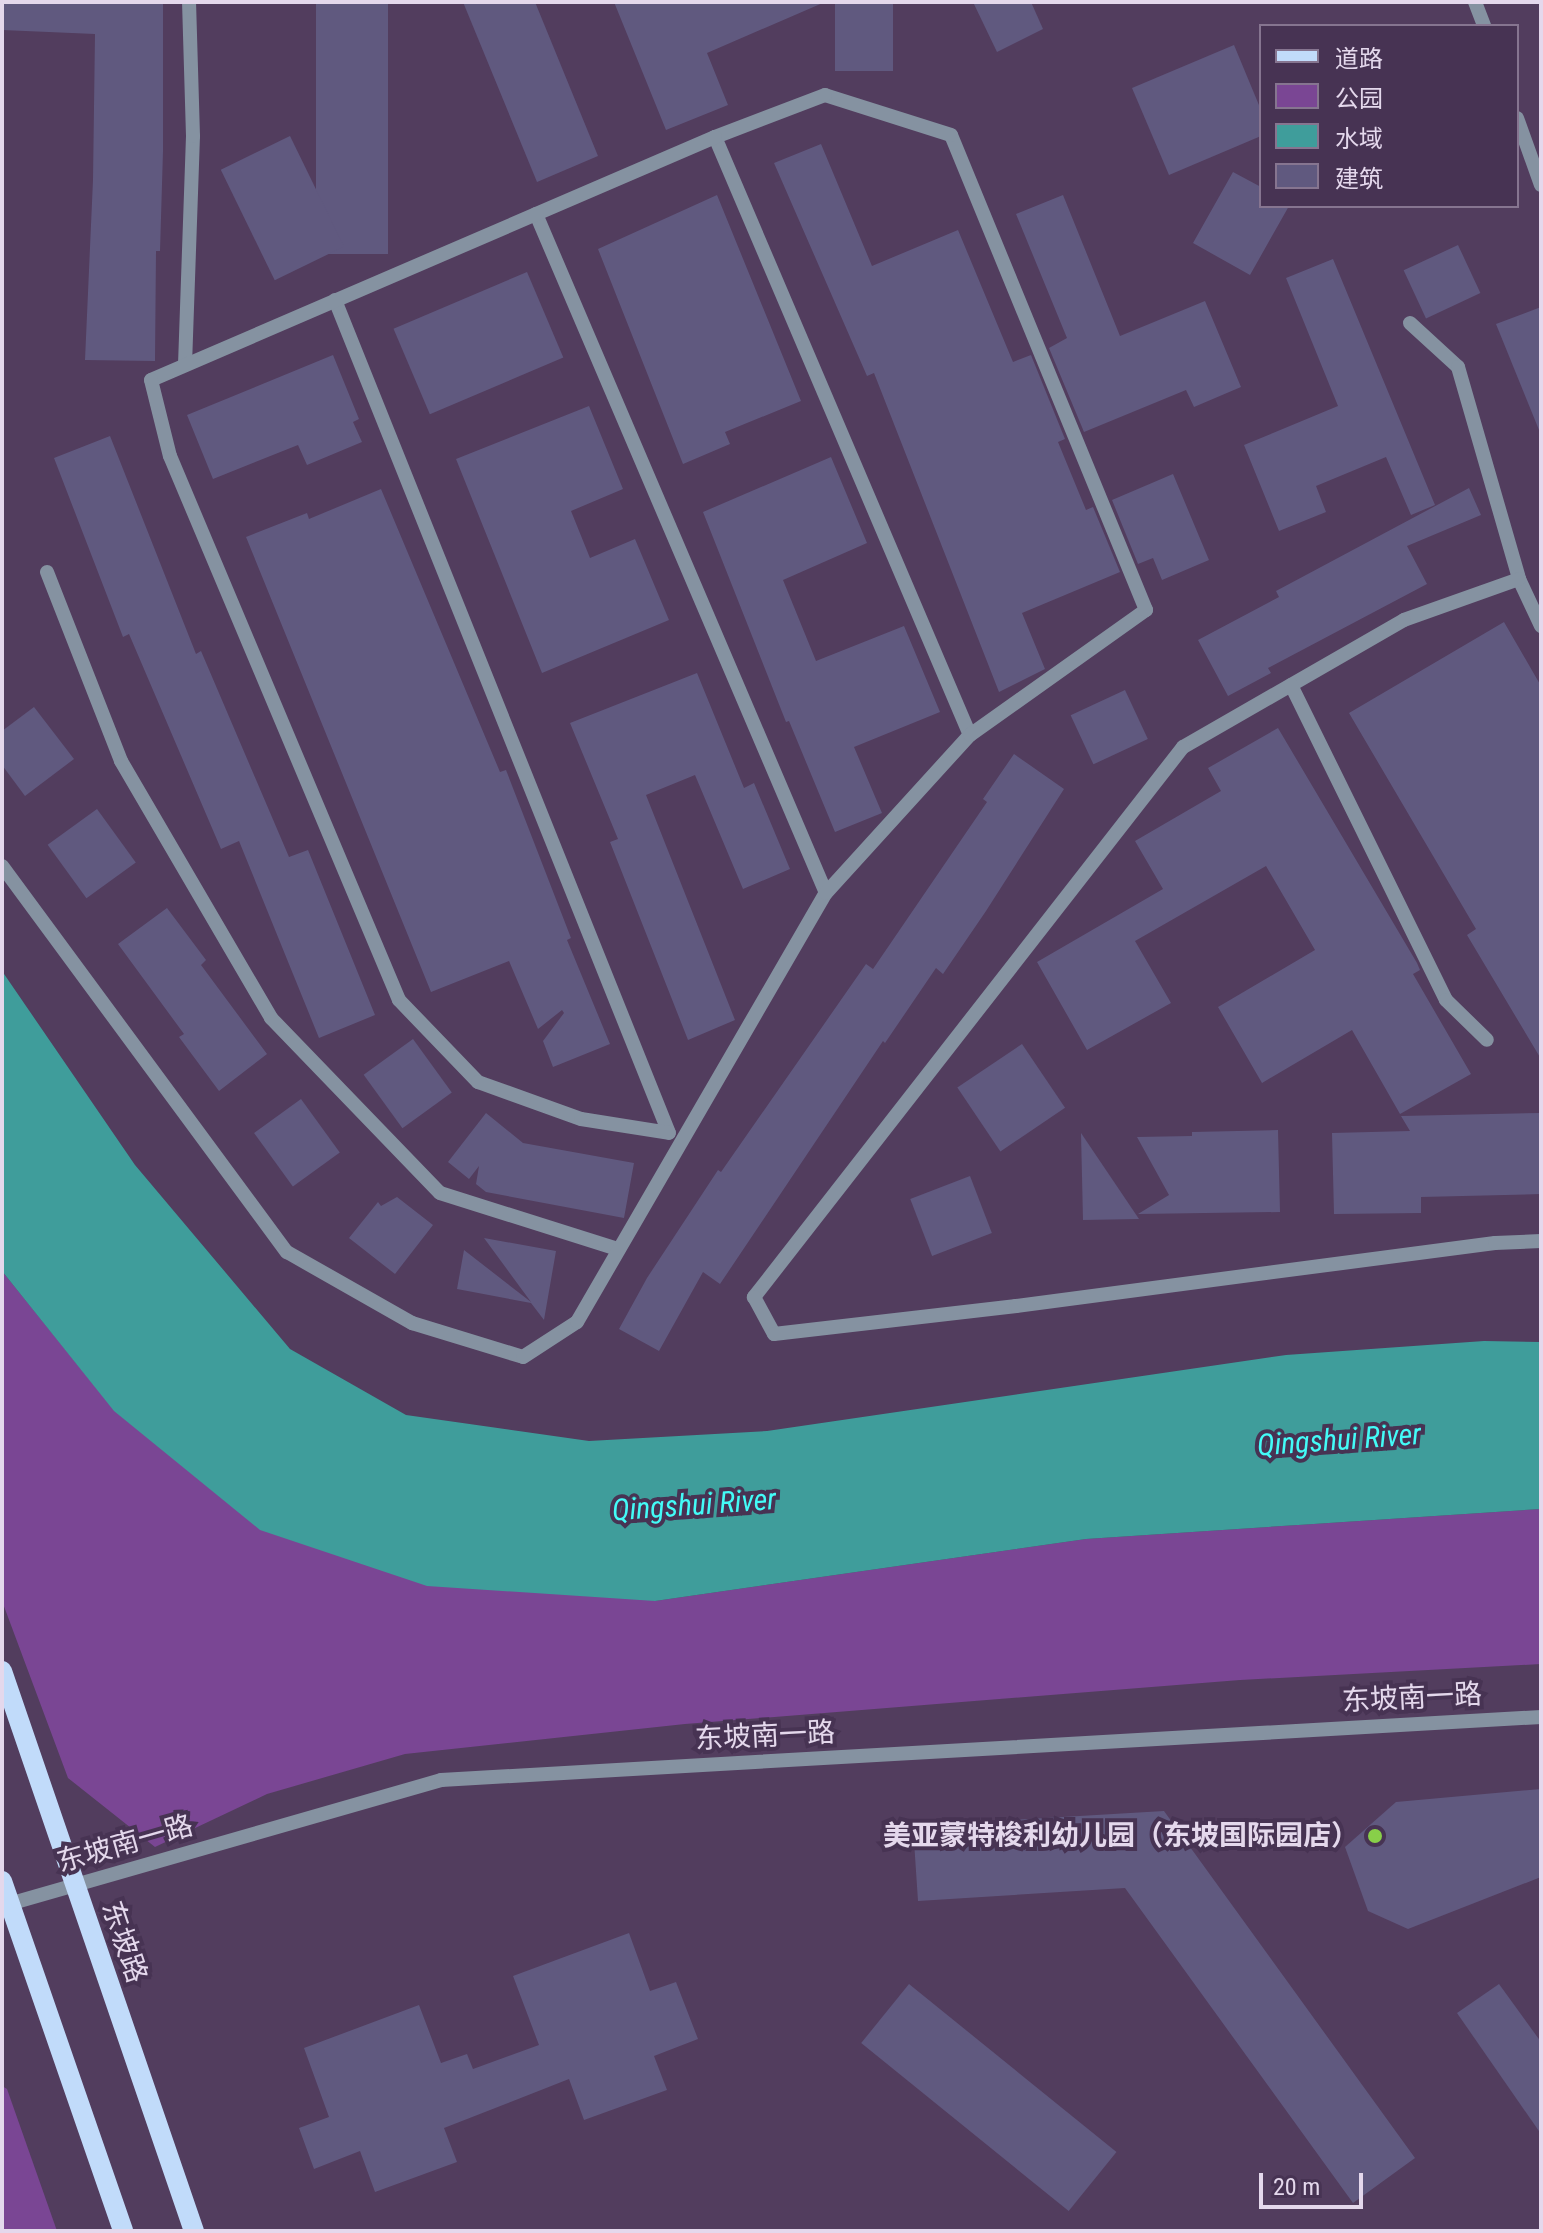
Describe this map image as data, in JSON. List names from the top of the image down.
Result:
{
  "streets": {
    "main road": ["东坡路"],
    "street": ["东坡南一路"]
  },
  "crossings": [
    ["东坡南一路", "东坡路"]
  ],
  "water": ["Qingshui River"],
  "places": ["美亚蒙特梭利幼儿园（东坡国际园店）"],
  "legend": [
    "道路",
    "公园",
    "水域",
    "建筑"
  ],
  "scale_bar": "20 m"
}
